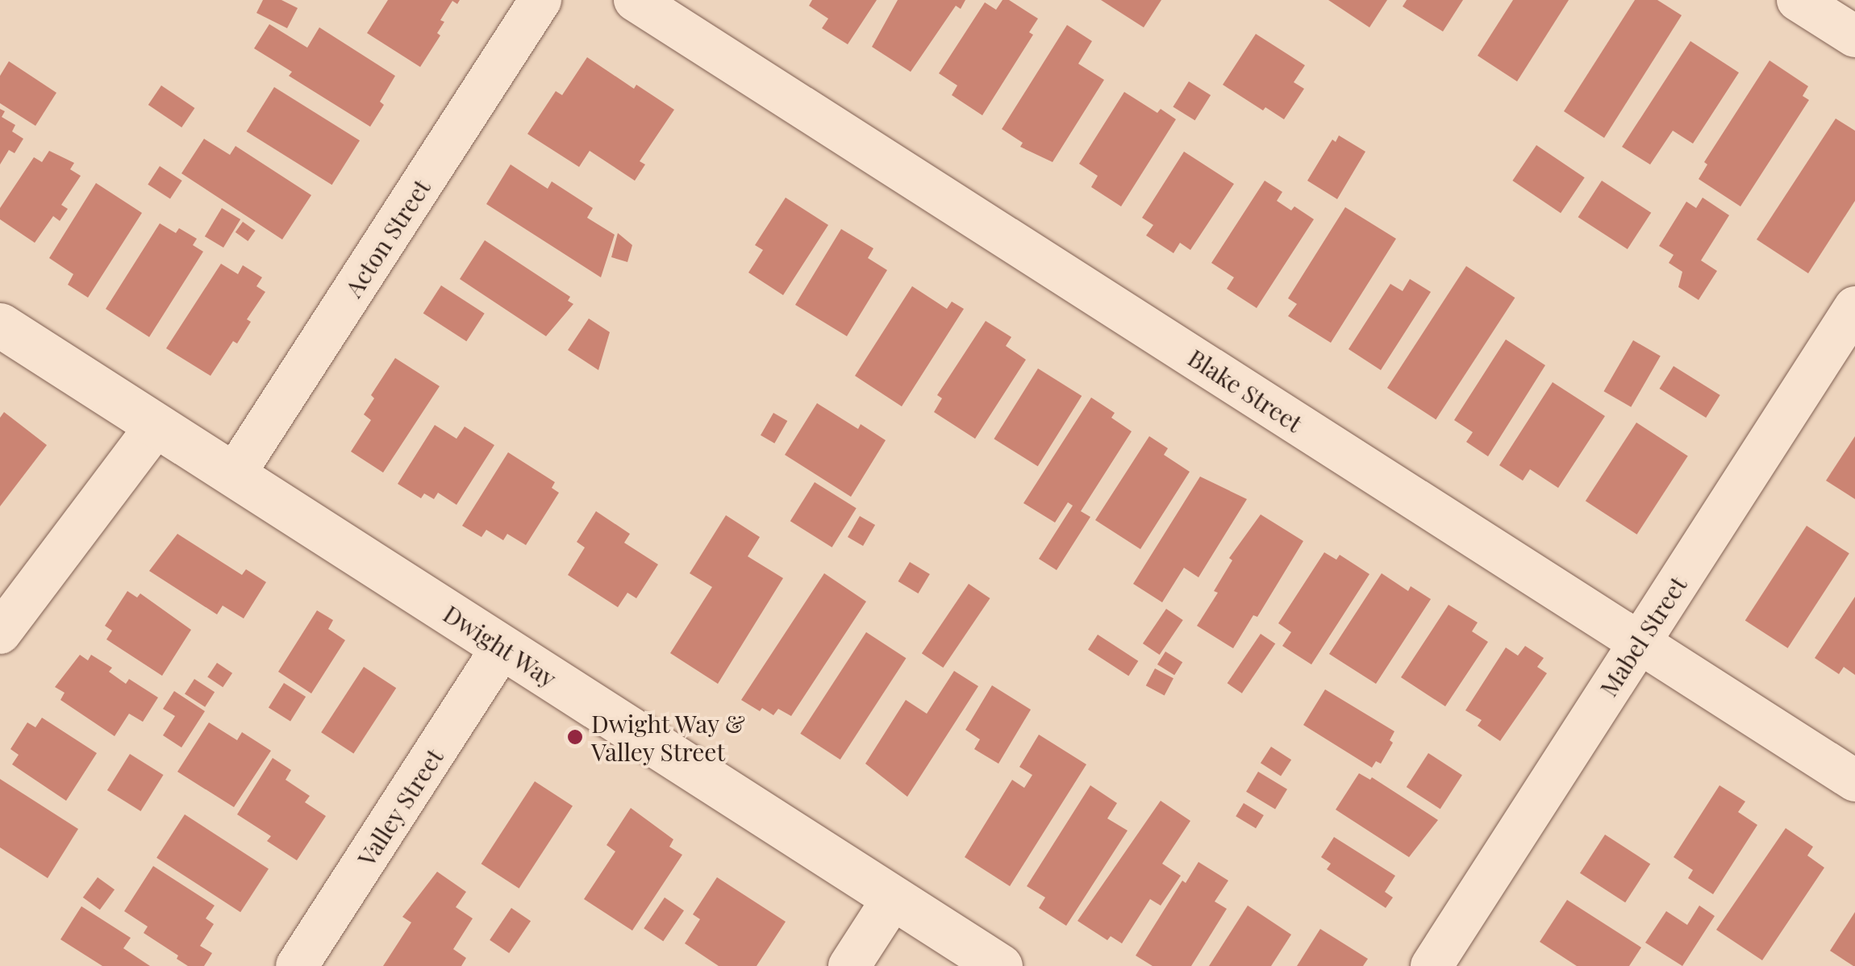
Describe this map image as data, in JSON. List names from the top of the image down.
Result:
{
  "streets": {
    "street": [
      "Acton Street",
      "Blake Street",
      "Mabel Street",
      "Dwight Way",
      "Valley Street"
    ]
  },
  "crossings": [
    ["Acton Street", "Dwight Way"],
    ["Blake Street", "Mabel Street"],
    ["Dwight Way", "Valley Street"]
  ],
  "places": ["Dwight Way & Valley Street"]
}
